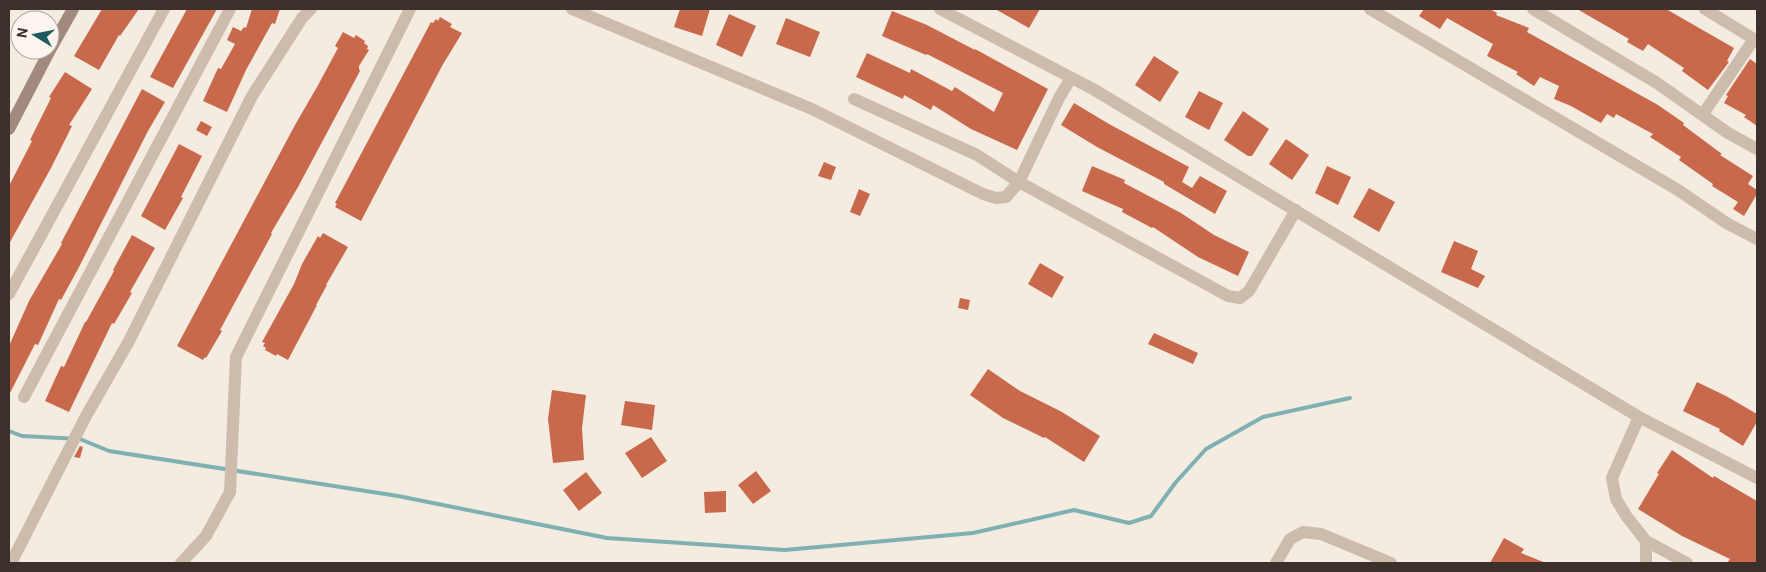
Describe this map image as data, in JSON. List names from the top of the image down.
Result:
{
  "north": "left"
}
